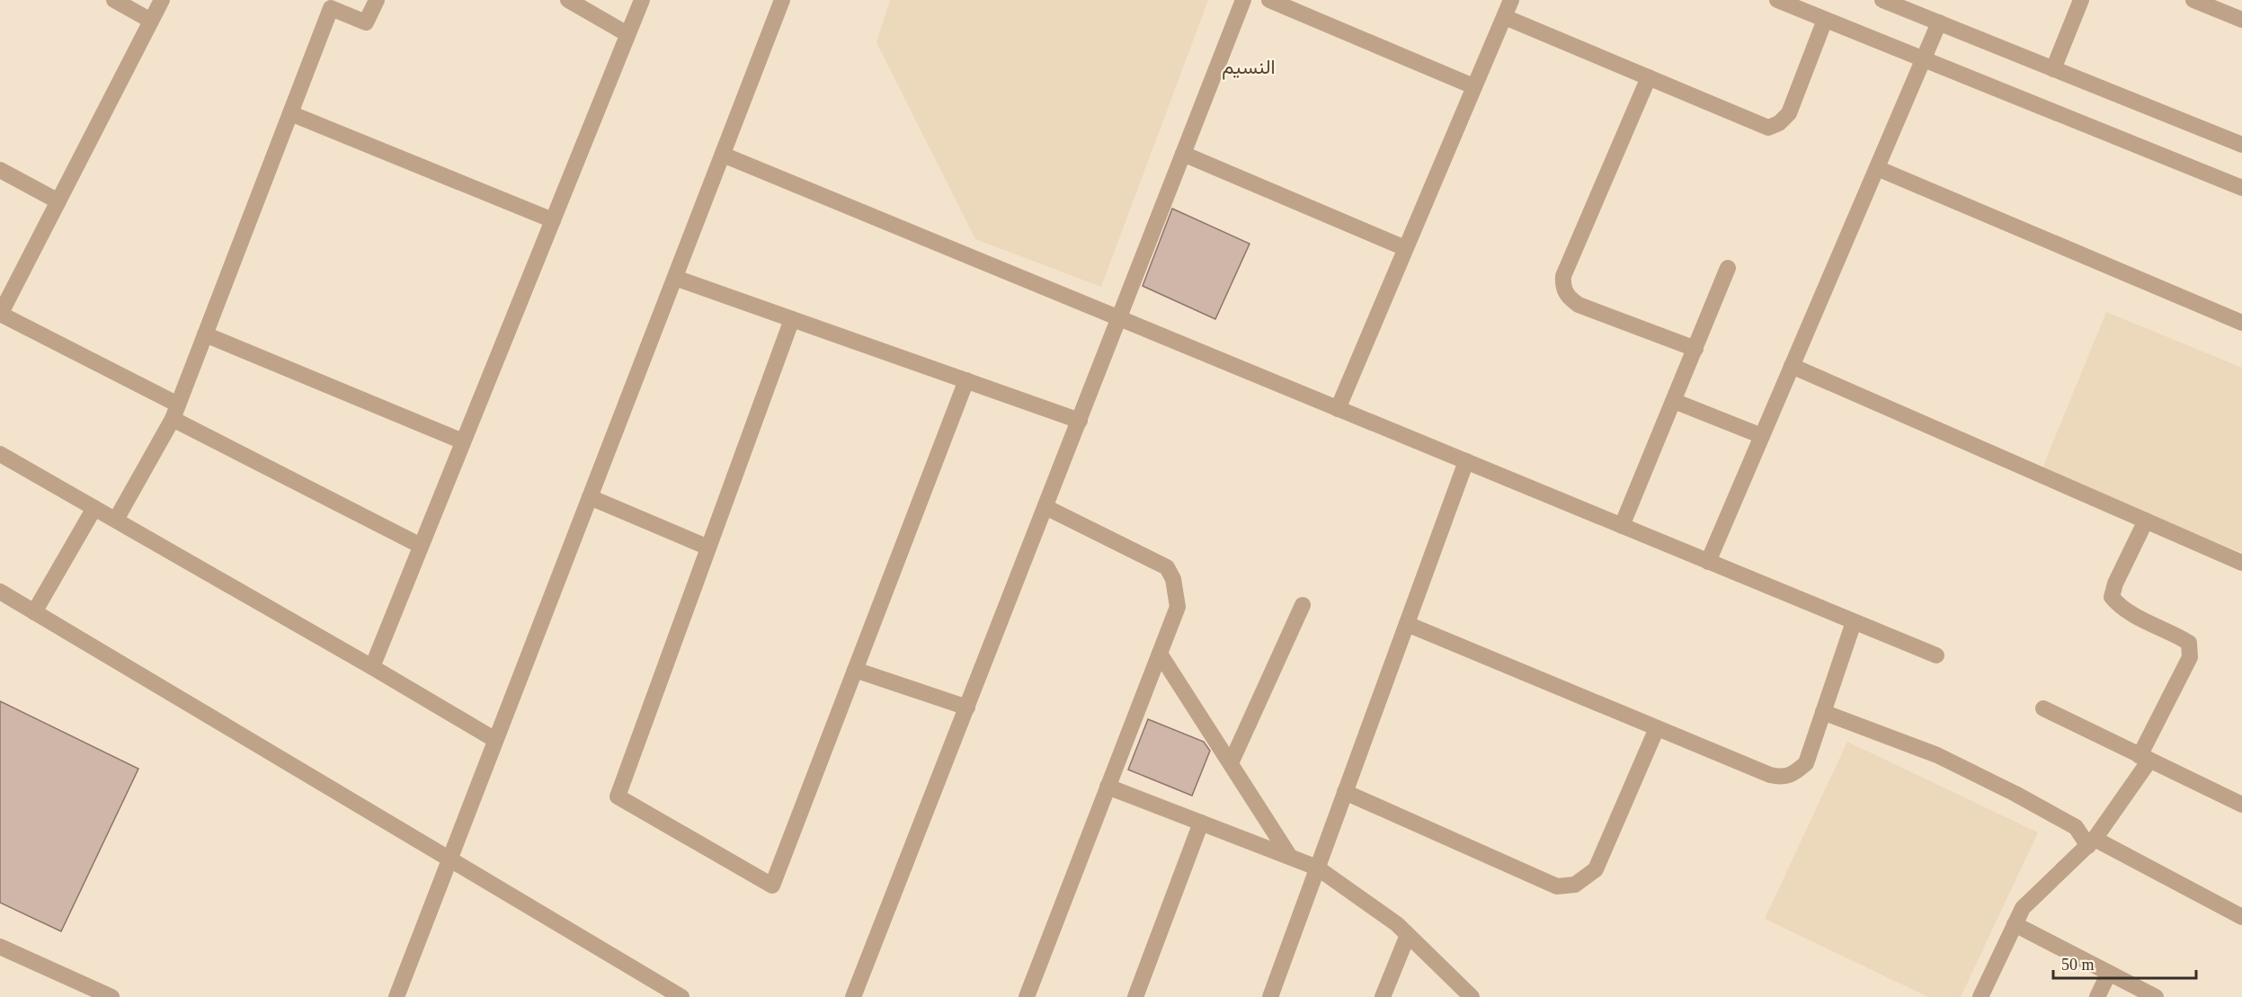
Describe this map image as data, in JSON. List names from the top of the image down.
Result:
{
  "districts": ["النسيم"],
  "scale_bar": "50 m"
}
